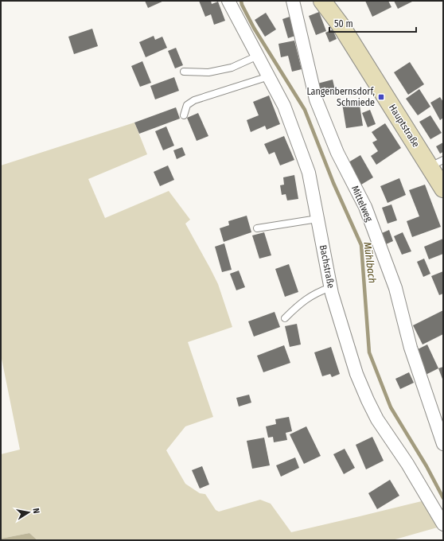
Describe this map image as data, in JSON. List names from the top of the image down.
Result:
{
  "streets": {
    "main road": ["Hauptstraße"],
    "street": ["Mittelweg", "Bachstraße"]
  },
  "water": ["Mühlbach"],
  "places": {
    "transit": ["Langenbernsdorf, Schmiede"]
  },
  "scale_bar": "50 m",
  "north": "right"
}
